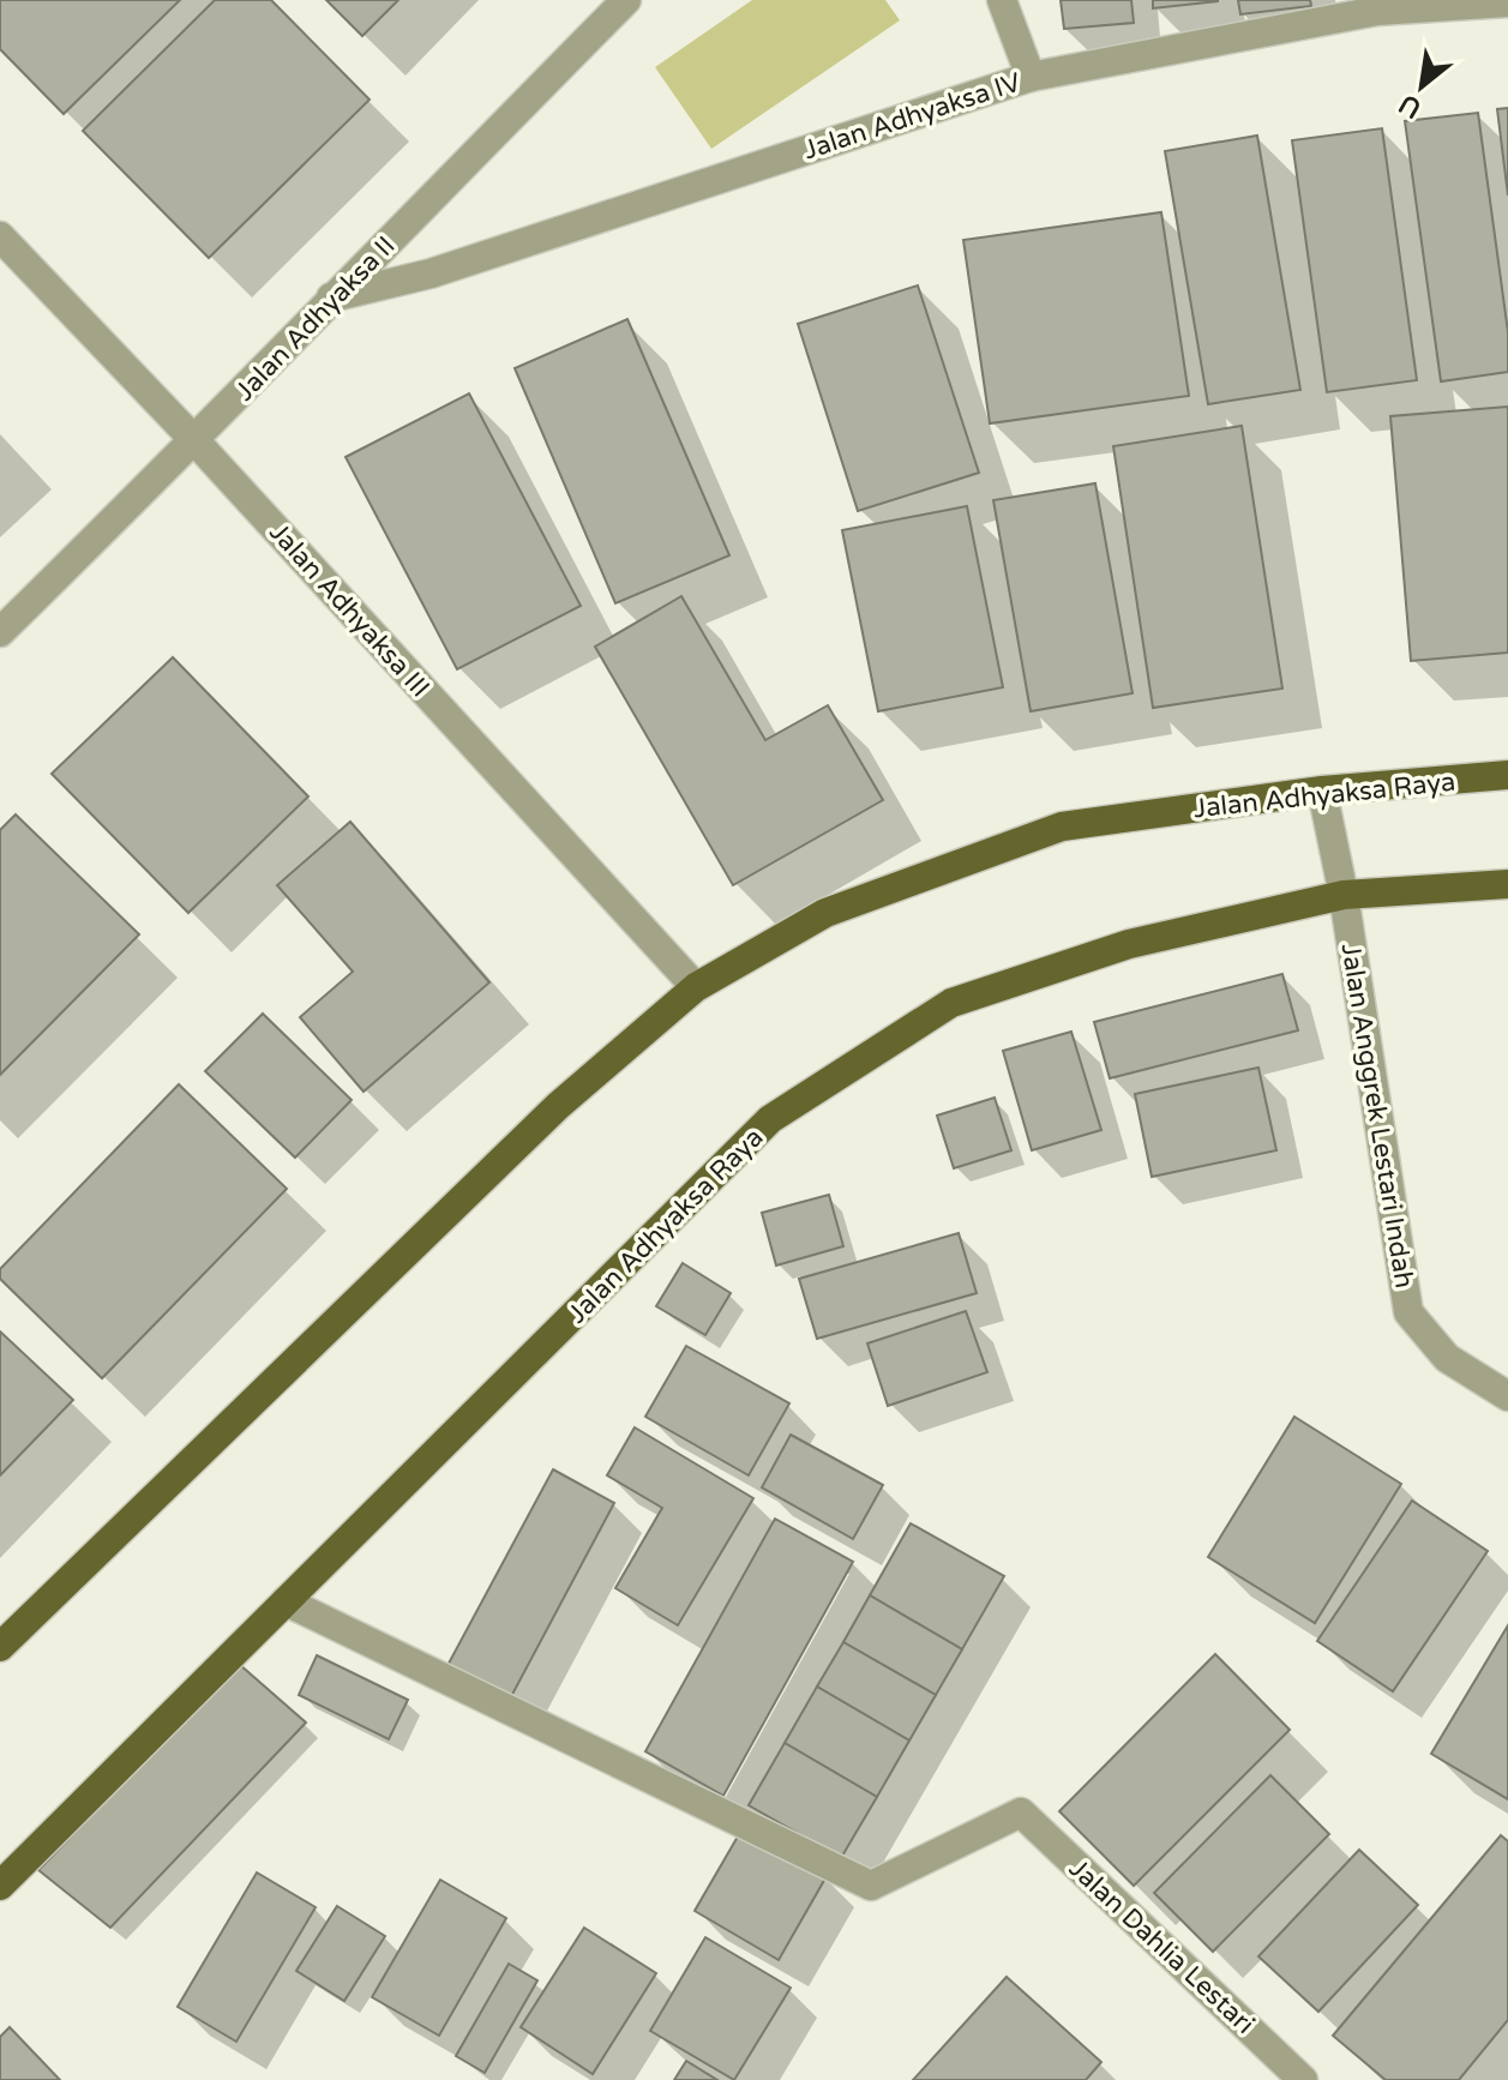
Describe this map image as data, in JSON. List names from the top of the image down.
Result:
{
  "streets": {
    "main road": ["Jalan Adhyaksa Raya"],
    "street": [
      "Jalan Adhyaksa IV",
      "Jalan Adhyaksa II",
      "Jalan Adhyaksa III",
      "Jalan Anggrek Lestari Indah",
      "Jalan Dahlia Lestari"
    ]
  },
  "crossings": [
    ["Jalan Adhyaksa IV", "Jalan Adhyaksa II"],
    ["Jalan Adhyaksa II", "Jalan Adhyaksa III"],
    ["Jalan Adhyaksa III", "Jalan Adhyaksa Raya"],
    ["Jalan Adhyaksa Raya", "Jalan Anggrek Lestari Indah"],
    ["Jalan Adhyaksa Raya", "Jalan Dahlia Lestari"]
  ],
  "north": "bottom left"
}
